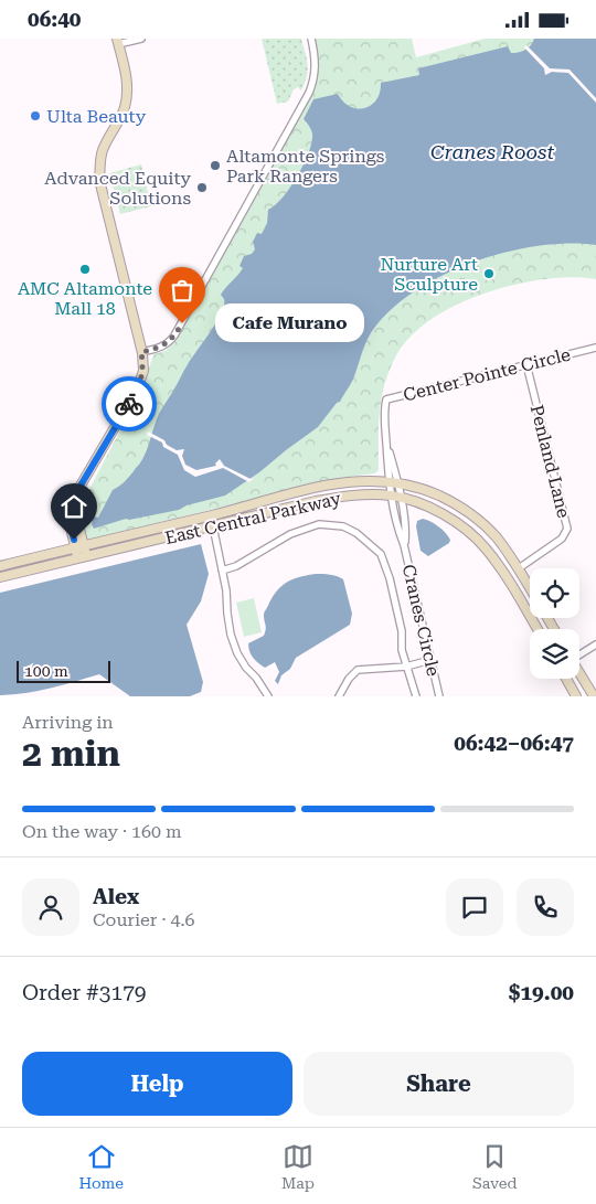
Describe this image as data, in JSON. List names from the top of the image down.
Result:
{
  "streets": {
    "main road": ["East Central Parkway"],
    "street": ["Center Pointe Circle", "Penland Lane", "Cranes Circle"]
  },
  "crossings": [
    ["Center Pointe Circle", "Penland Lane"],
    ["Center Pointe Circle", "East Central Parkway"],
    ["Center Pointe Circle", "Cranes Circle"],
    ["Penland Lane", "East Central Parkway"],
    ["East Central Parkway", "Cranes Circle"]
  ],
  "water": ["Cranes Roost"],
  "places": [
    "Ulta Beauty",
    "Altamonte Springs Park Rangers",
    "Advanced Equity Solutions",
    "AMC Altamonte Mall 18",
    "Nurture Art Sculpture",
    "Cafe Murano"
  ],
  "scale_bar": "100 m",
  "page": {
    "status": "06:40",
    "bubble": "Cafe Murano",
    "scale": "100 m",
    "heading": ["2 min", "Arriving in", "06:42–06:47"],
    "panel": [
      "Alex",
      "Courier · 4.6",
      "Order #3179",
      "$19.00"
    ],
    "bar": "On the way · 160 m",
    "buttons": ["Help", "Share"],
    "tabs": ["Home", "Map", "Saved"]
  }
}
